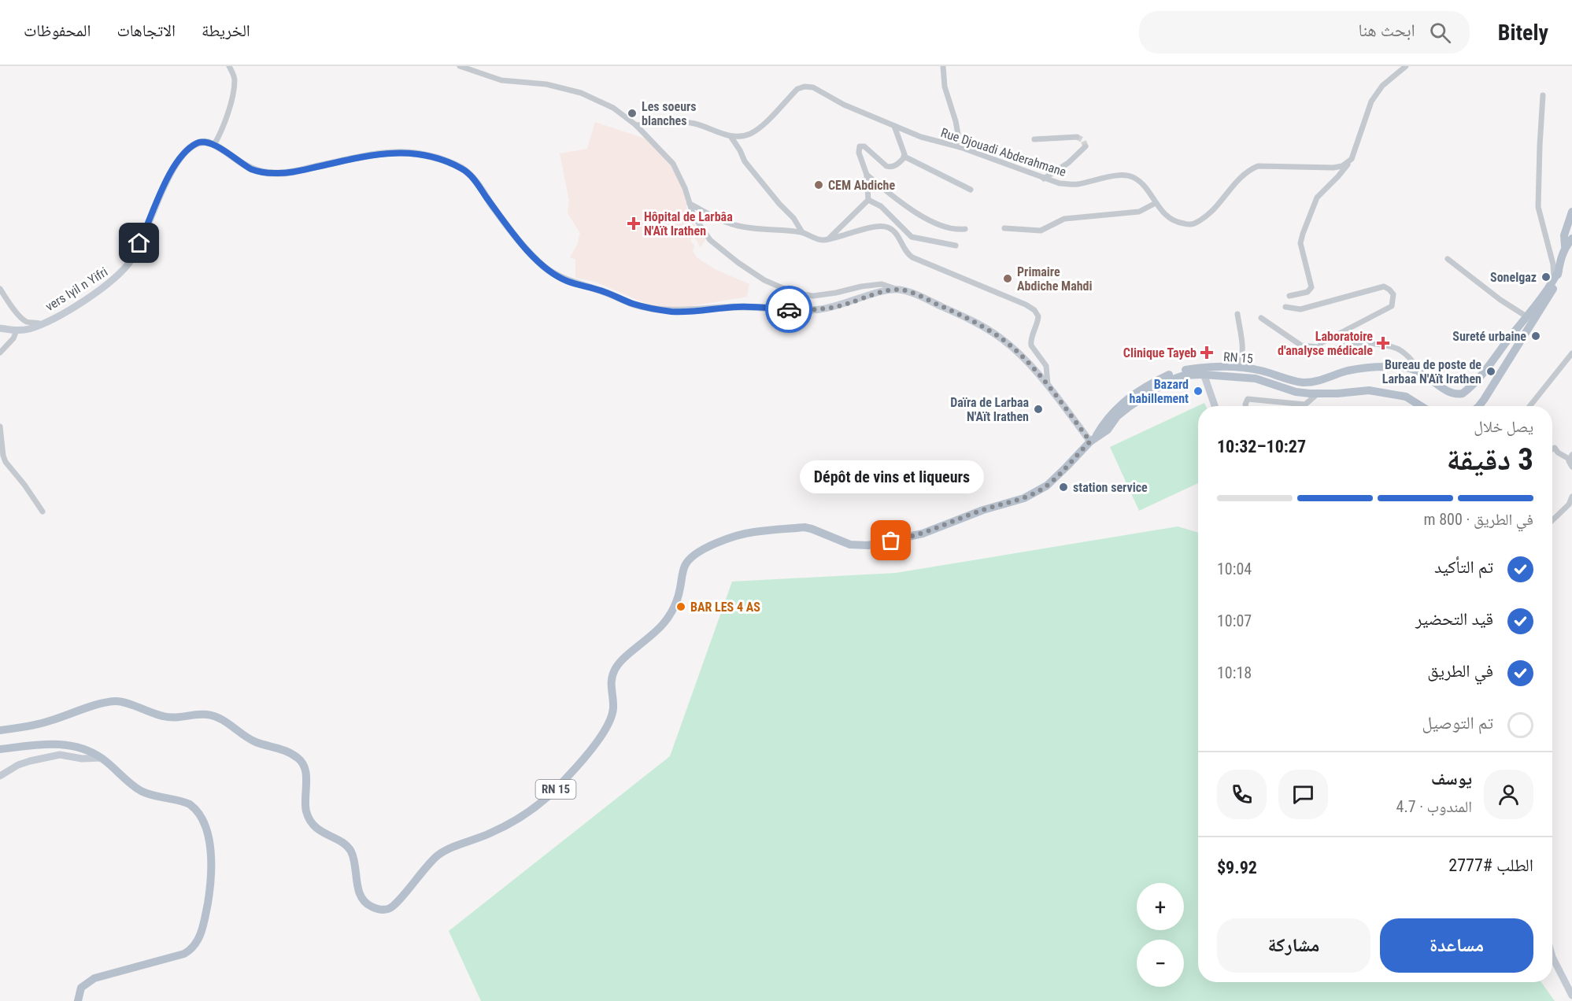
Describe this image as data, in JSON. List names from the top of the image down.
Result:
{
  "streets": {
    "main road": ["vers Iγil n Yifri", "RN 15"],
    "street": ["Rue Djouadi Abderahmane"]
  },
  "places": {
    "other": [
      "Les soeurs blanches",
      "CEM Abdiche",
      "Sonelgaz",
      "Primaire Abdiche Mahdi",
      "Sureté urbaine",
      "Bureau de poste de Larbaa N'Aït Irathen",
      "Bazard habillement",
      "Daïra de Larbaa N'Aït Irathen",
      "station service",
      "Dépôt de vins et liqueurs",
      "BAR LES 4 AS"
    ],
    "health": ["Hôpital de Larbâa N'Aït Irathen", "Laboratoire d'analyse médicale", "Clinique Tayeb"]
  },
  "page": {
    "header": "Bitely",
    "search": "ابحث هنا",
    "nav": ["الخريطة", "الاتجاهات", "المحفوظات"],
    "heading": ["3 دقيقة", "يصل خلال", "10:27–10:32"],
    "panel": [
      "يوسف",
      "المندوب · 4.7",
      "الطلب #2777",
      "$9.92"
    ],
    "bubble": "Dépôt de vins et liqueurs",
    "bar": "في الطريق · 800 m",
    "list": [
      ["تم التأكيد", "10:04"],
      ["قيد التحضير", "10:07"],
      ["في الطريق", "10:18"],
      "تم التوصيل"
    ],
    "map_buttons": ["+", "−"],
    "buttons": ["مساعدة", "مشاركة"]
  }
}
